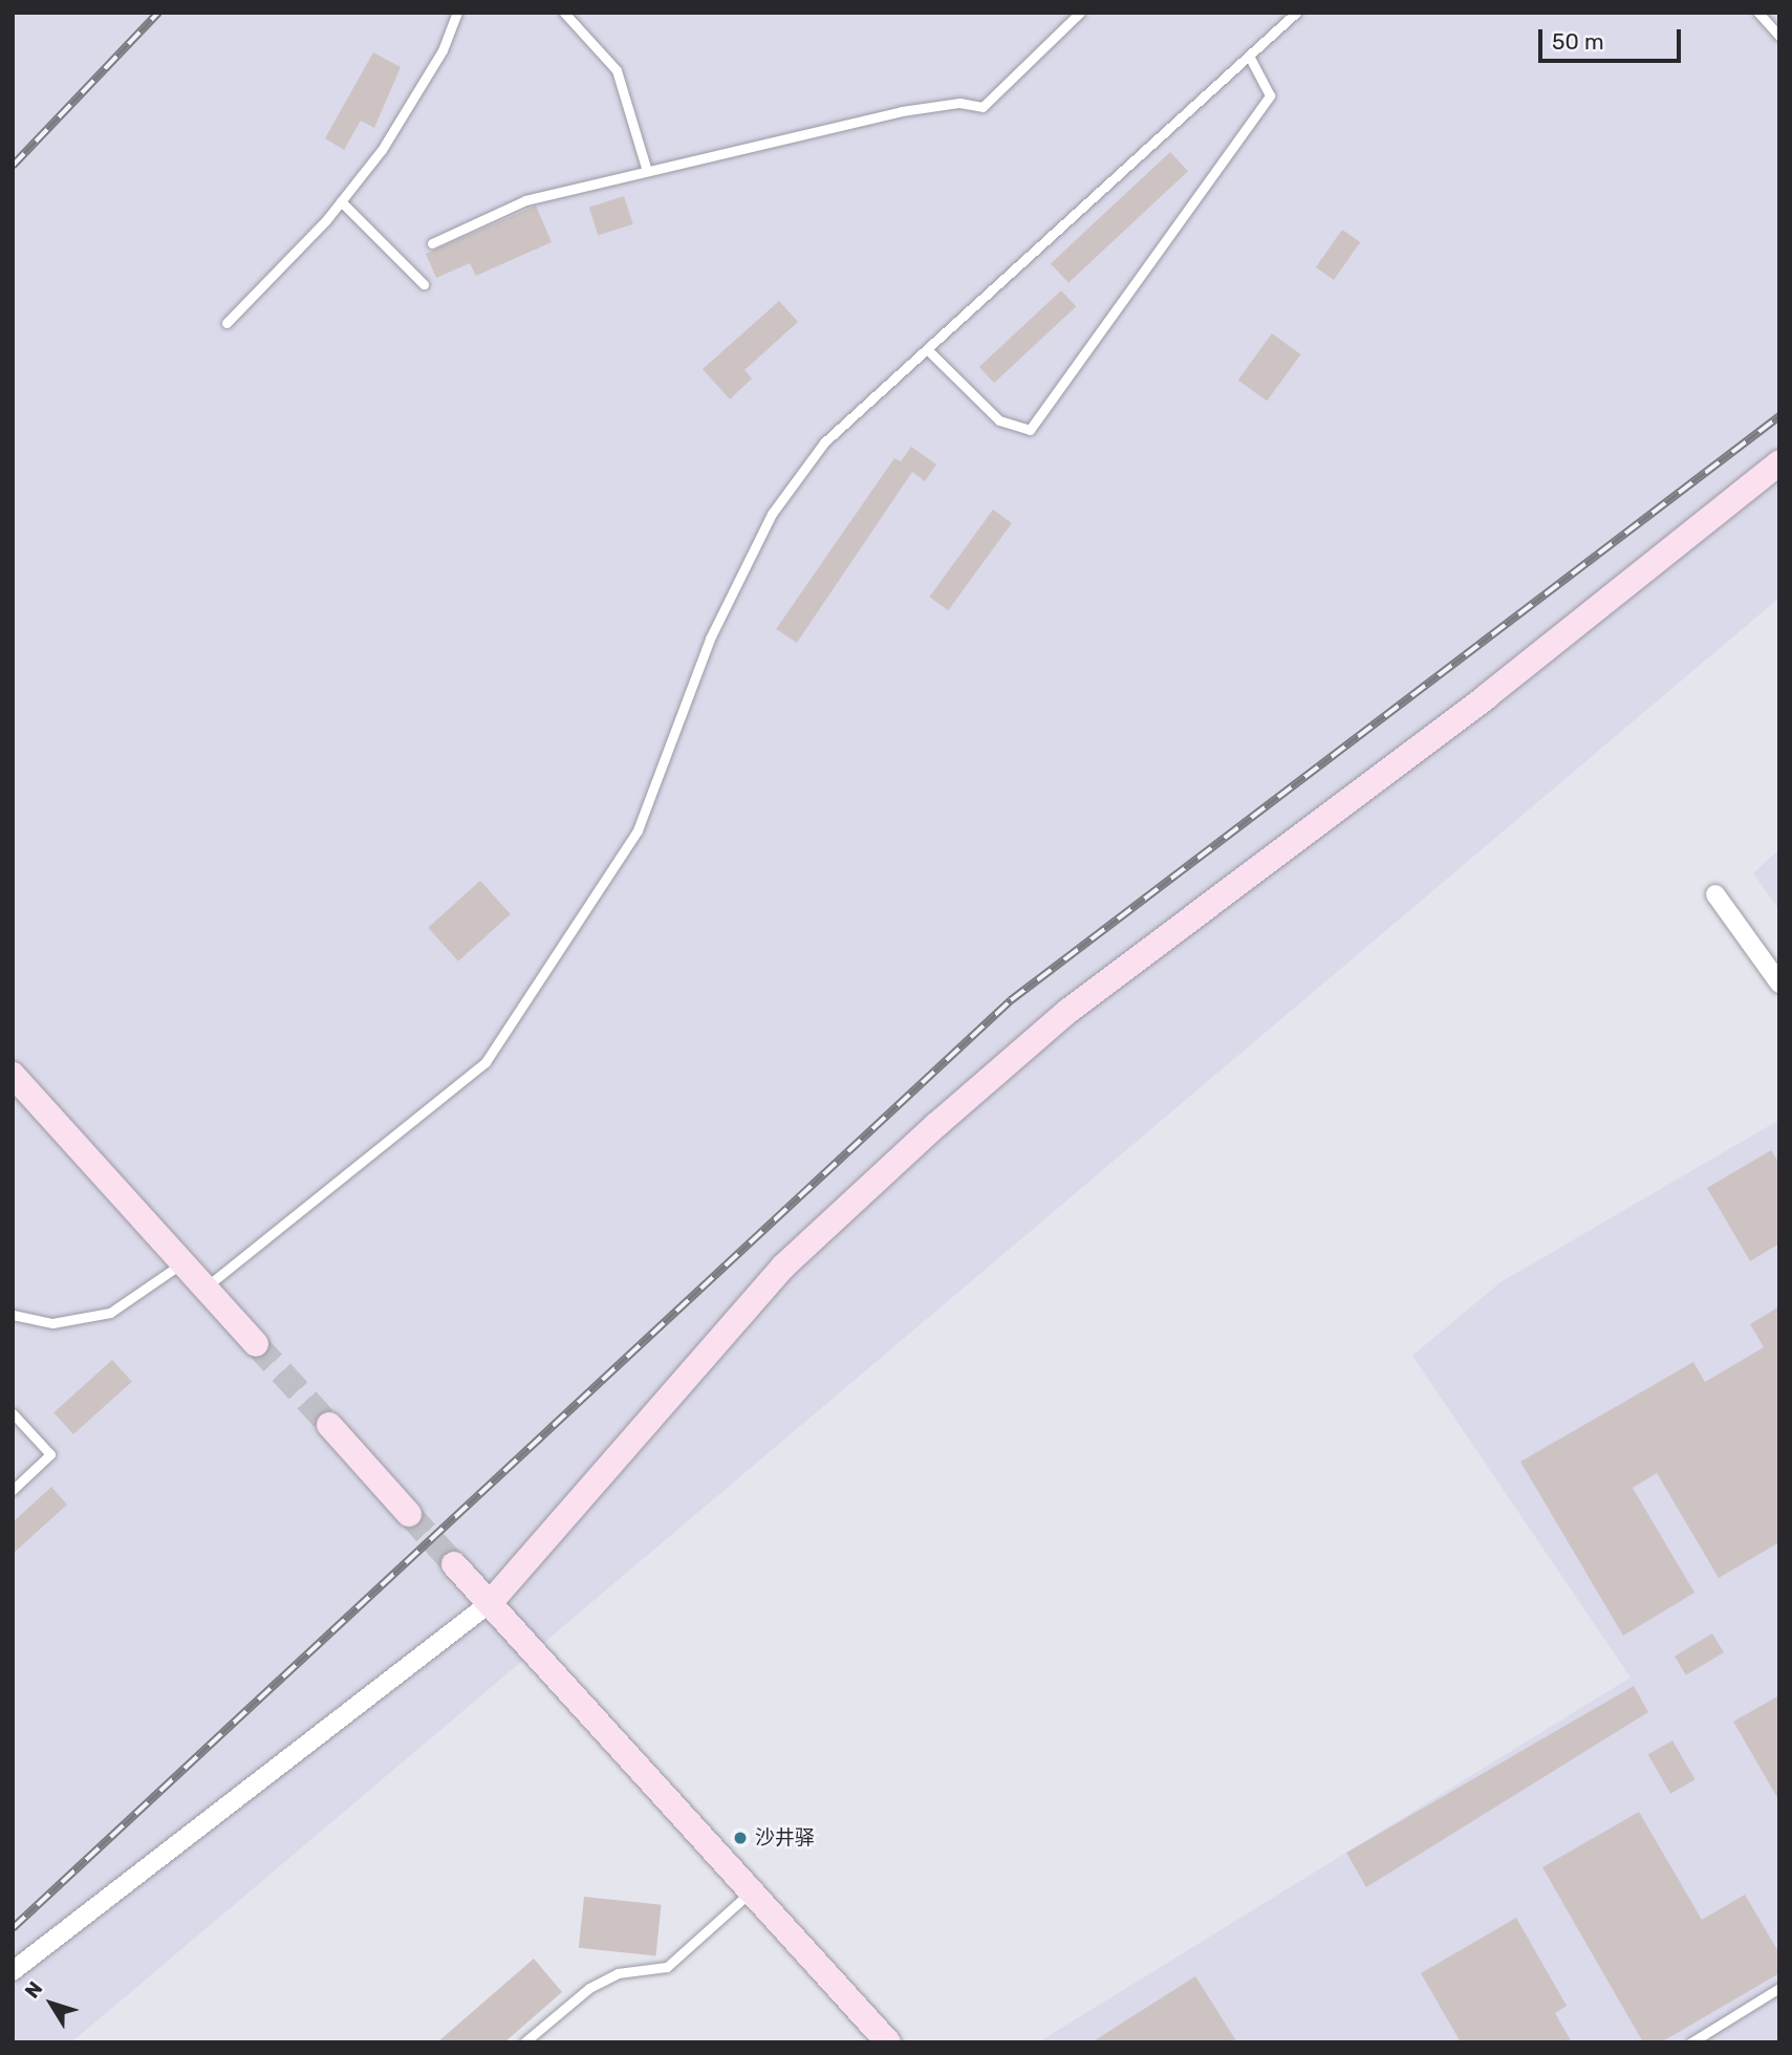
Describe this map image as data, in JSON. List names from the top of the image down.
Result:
{
  "places": ["沙井驿"],
  "scale_bar": "50 m",
  "north": "top left"
}
